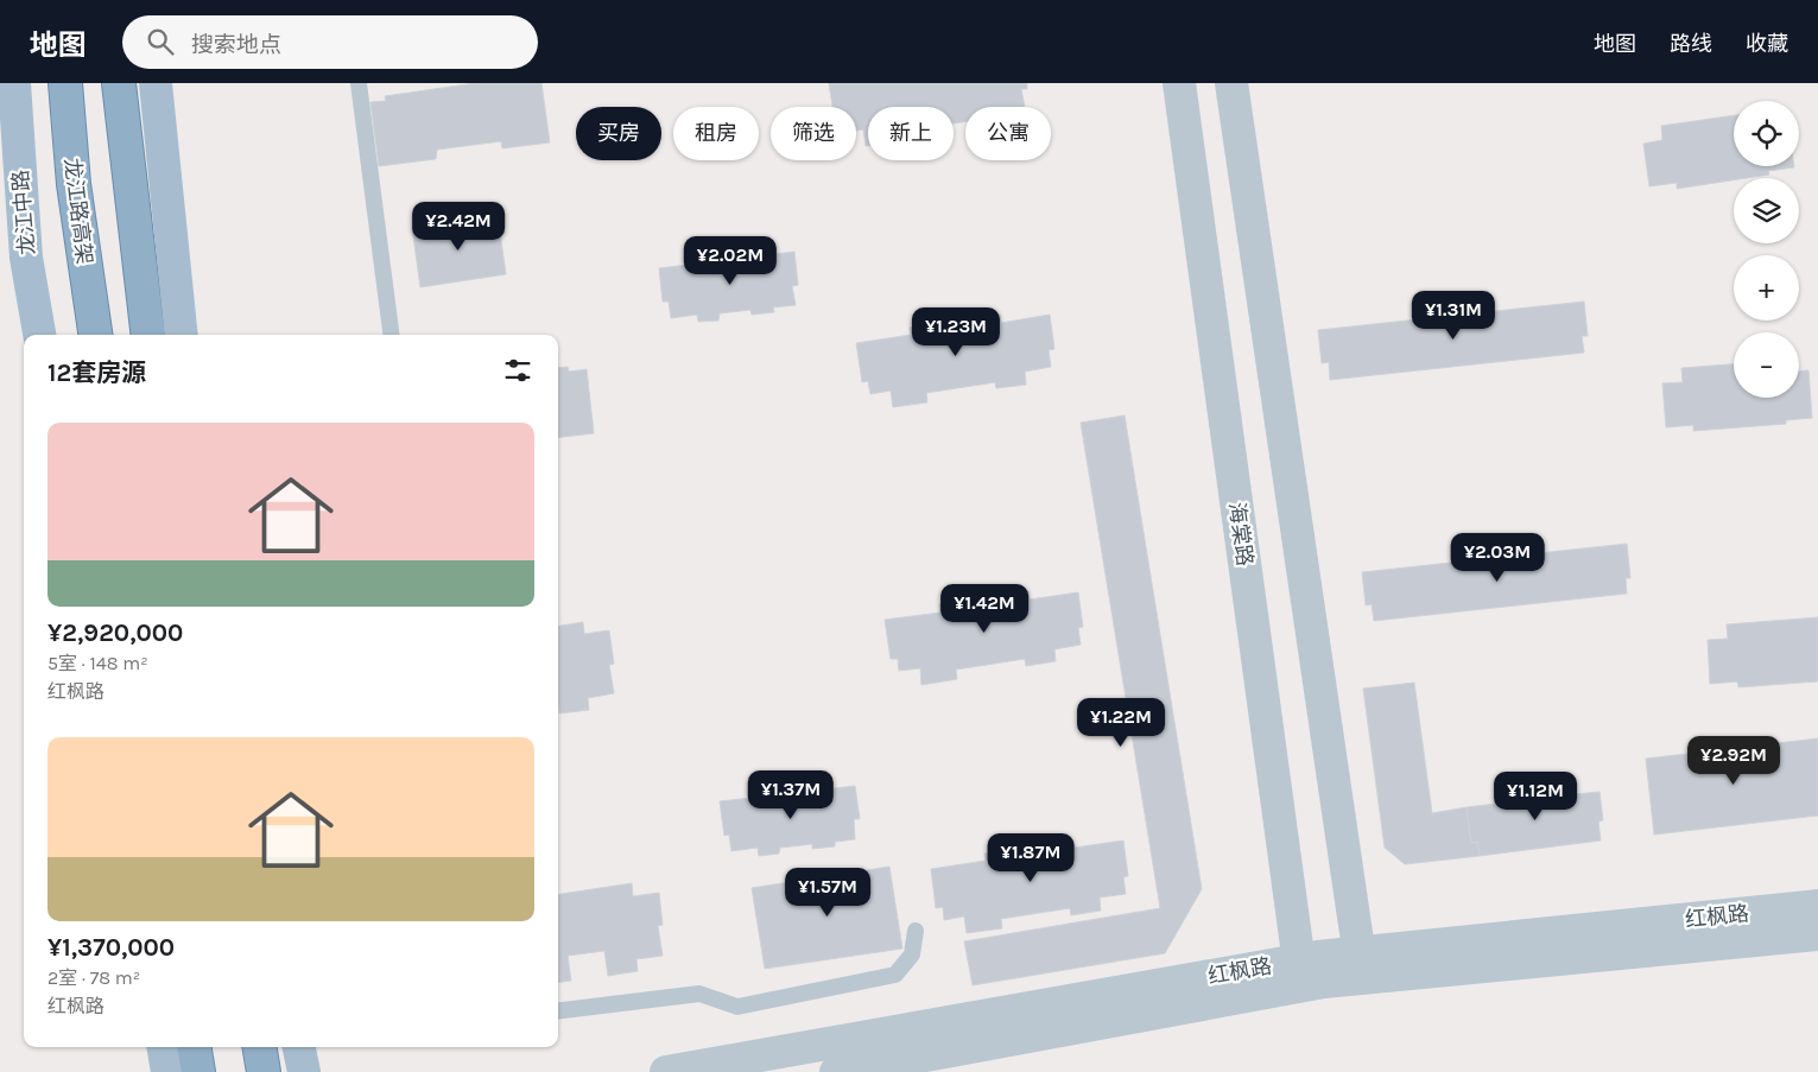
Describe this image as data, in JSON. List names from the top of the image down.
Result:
{
  "streets": {
    "highway": ["龙江路高架"],
    "main road": ["龙江中路"],
    "street": ["海棠路", "红枫路"]
  },
  "crossings": [
    ["海棠路", "红枫路"]
  ],
  "page": {
    "header": "地图",
    "search": "搜索地点",
    "nav": ["地图", "路线", "收藏"],
    "map_buttons": ["+", "−"],
    "chip": [
      "买房",
      "租房",
      "筛选",
      "新上",
      "公寓"
    ],
    "price": [
      "¥2.42M",
      "¥2.02M",
      "¥1.31M",
      "¥1.23M",
      "¥2.03M",
      "¥1.42M",
      "¥1.22M",
      "¥2.92M",
      "¥1.37M",
      "¥1.12M",
      "¥1.87M",
      "¥1.57M"
    ],
    "heading": "12套房源",
    "list": [
      {
        "name": "¥2,920,000",
        "note": "5室 · 148 m² · 红枫路"
      },
      {
        "name": "¥1,370,000",
        "note": "2室 · 78 m² · 红枫路"
      }
    ]
  }
}
